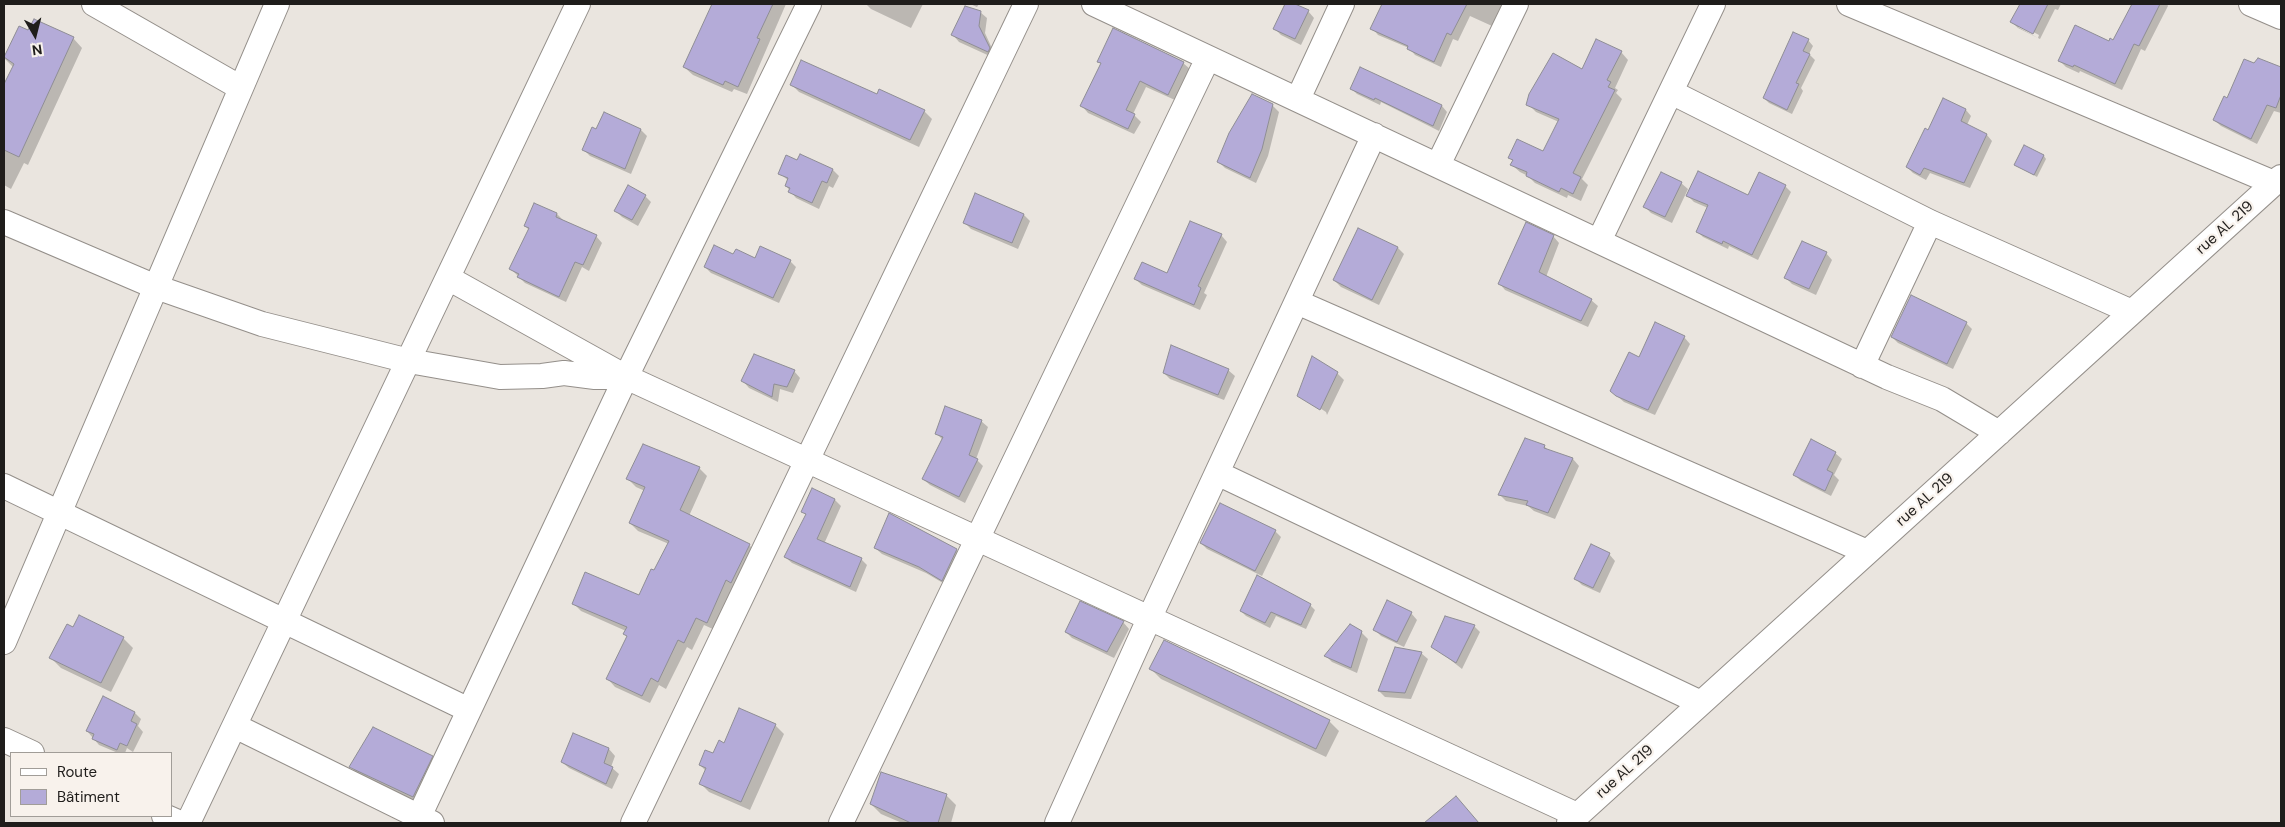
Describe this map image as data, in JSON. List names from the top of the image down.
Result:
{
  "streets": {
    "street": ["rue AL 219"]
  },
  "legend": ["Route", "Bâtiment"],
  "north": "bottom"
}
